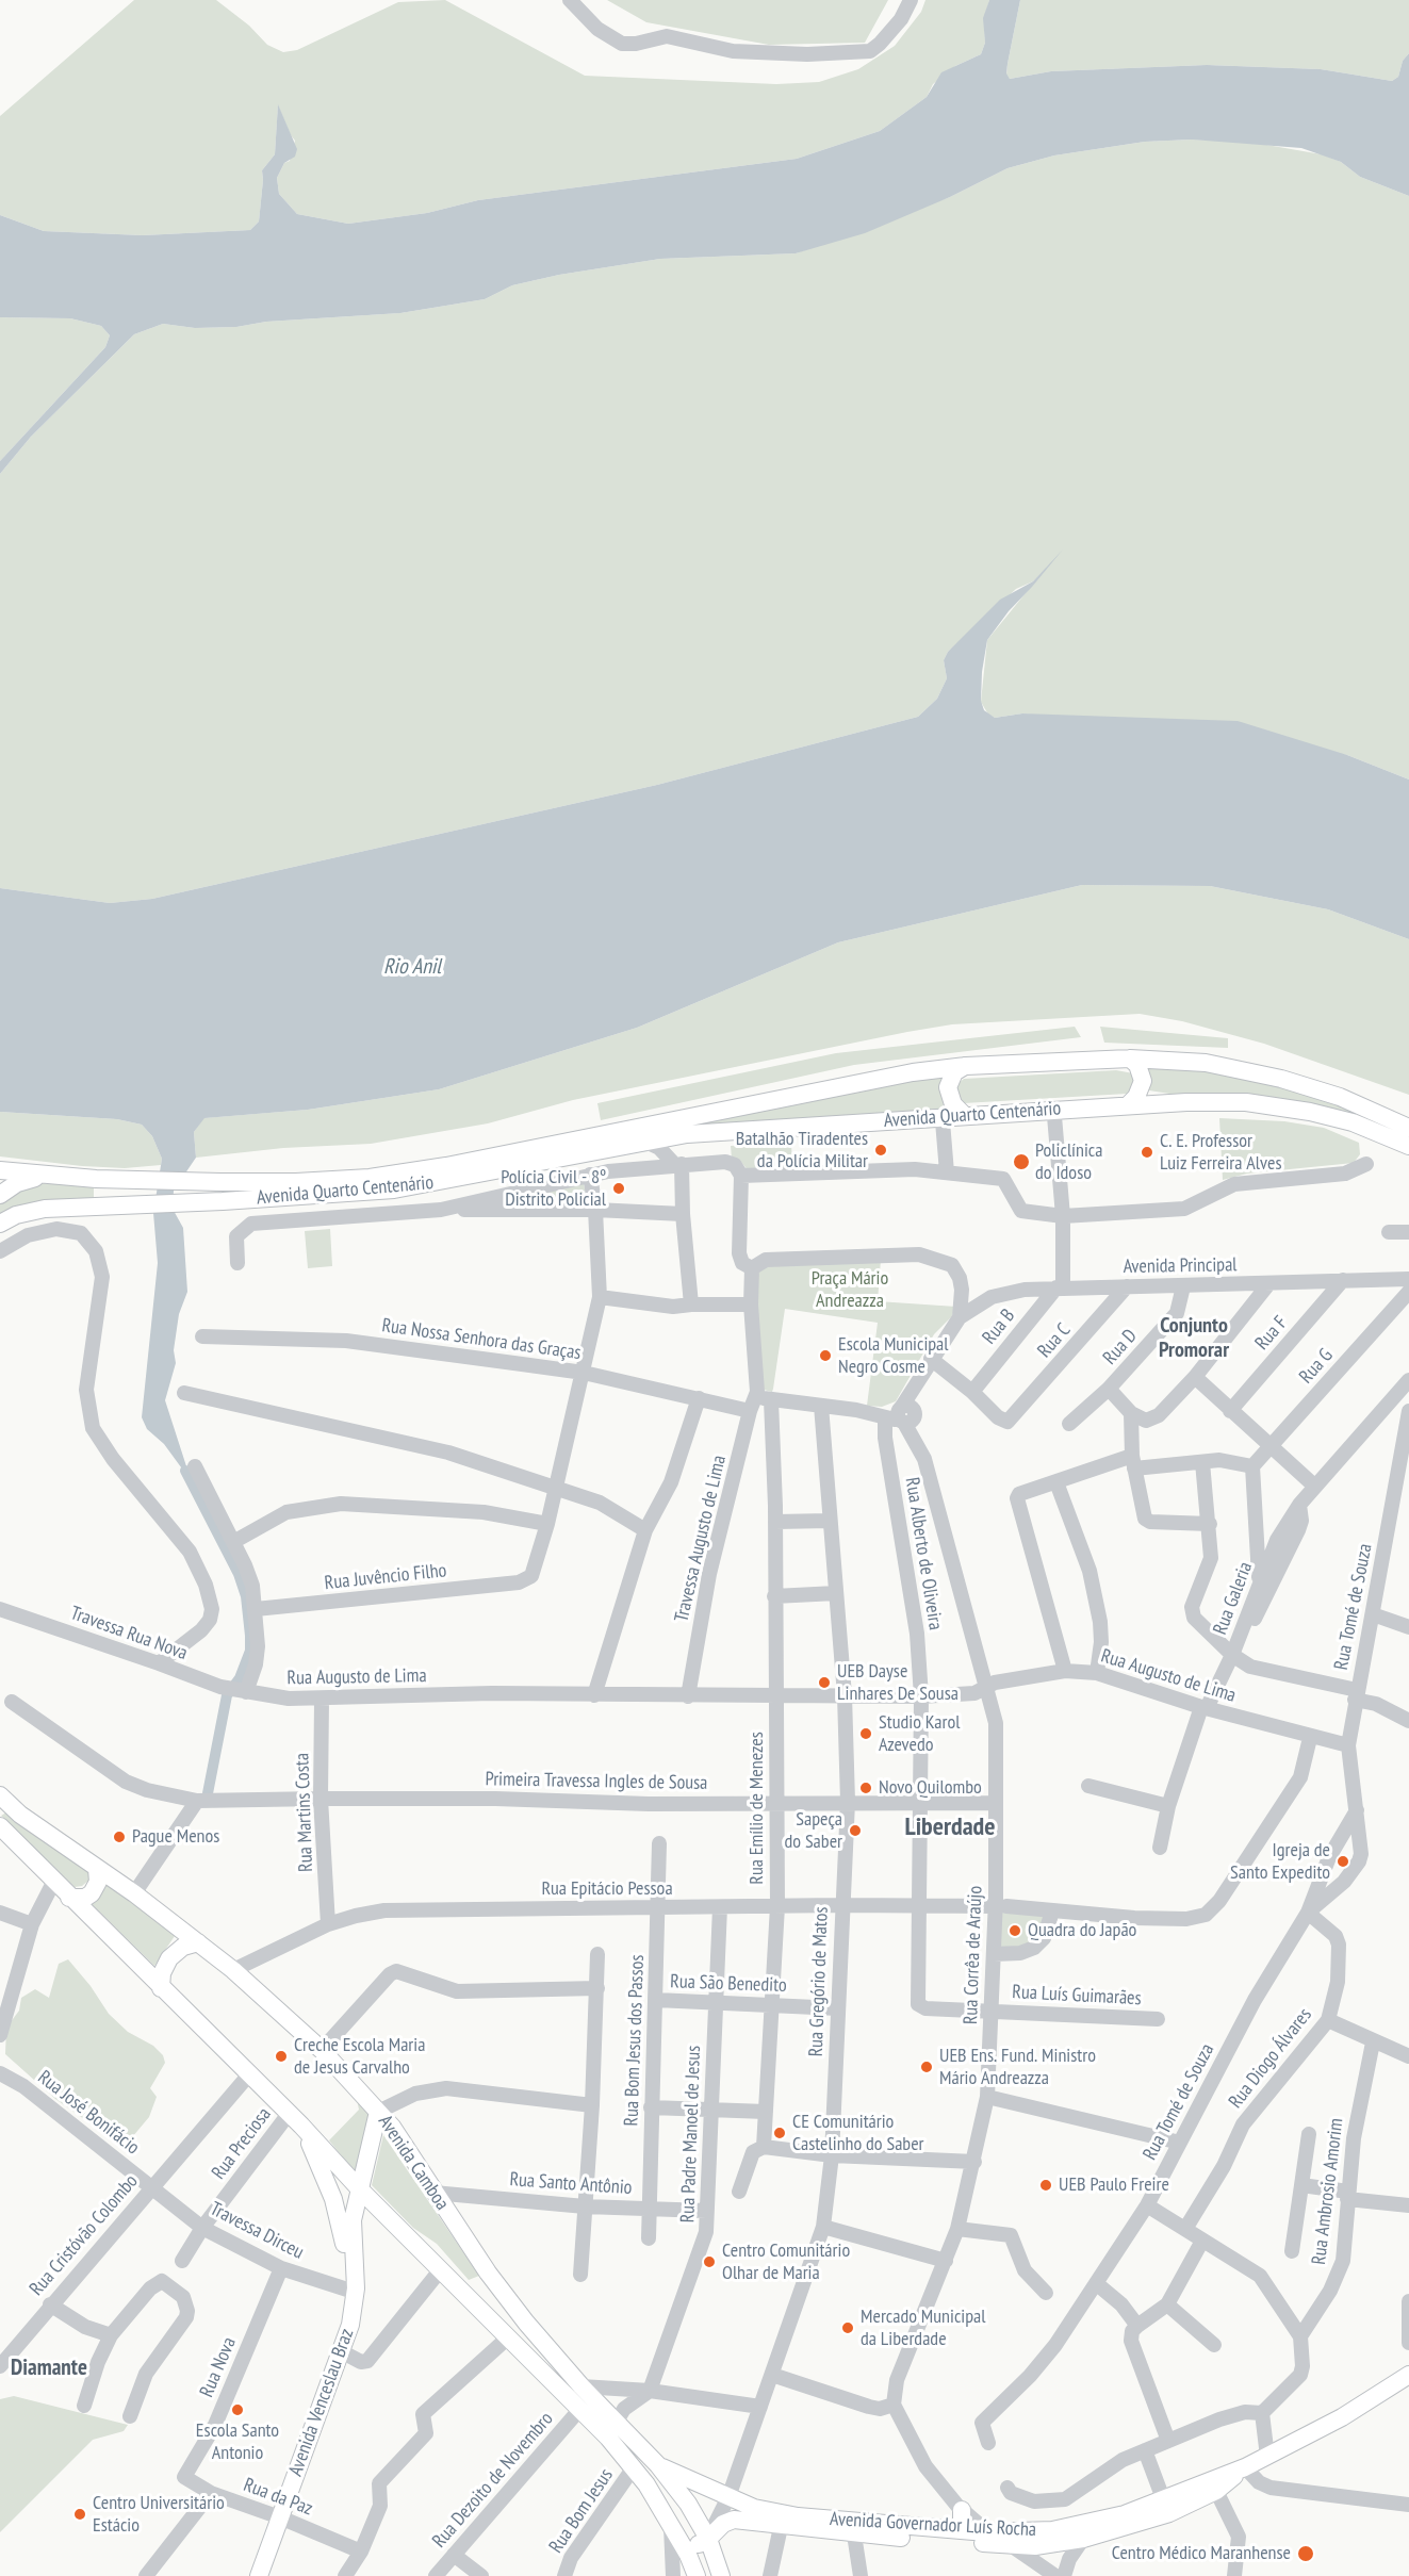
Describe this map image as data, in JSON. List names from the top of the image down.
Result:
{
  "streets": {
    "main road": [
      "Avenida Quarto Centenário",
      "Avenida Camboa",
      "Avenida Venceslau Braz",
      "Avenida Governador Luís Rocha"
    ],
    "street": [
      "Avenida Principal",
      "Rua B",
      "Rua F",
      "Rua Nossa Senhora das Graças",
      "Rua C",
      "Rua D",
      "Rua G",
      "Travessa Augusto de Lima",
      "Rua Alberto de Oliveira",
      "Rua Juvêncio Filho",
      "Rua Galeria",
      "Rua Tomé de Souza",
      "Travessa Rua Nova",
      "Rua Augusto de Lima",
      "Primeira Travessa Ingles de Sousa",
      "Rua Emílio de Menezes",
      "Rua Martins Costa",
      "Rua Epitácio Pessoa",
      "Rua Corrêa de Araújo",
      "Rua Gregório de Matos",
      "Rua São Benedito",
      "Rua Luís Guimarães",
      "Rua Bom Jesus dos Passos",
      "Rua Diogo Álvares",
      "Rua José Bonifácio",
      "Rua Padre Manoel de Jesus",
      "Rua Preciosa",
      "Rua Santo Antônio",
      "Rua Ambrosio Amorim",
      "Travessa Dirceu",
      "Rua Cristóvão Colombo",
      "Rua Nova",
      "Rua Dezoito de Novembro",
      "Rua da Paz",
      "Rua Bom Jesus"
    ]
  },
  "crossings": [
    ["Avenida Principal", "Rua B"],
    ["Avenida Principal", "Rua F"],
    ["Avenida Principal", "Rua C"],
    ["Avenida Principal", "Rua D"],
    ["Rua B", "Rua C"],
    ["Rua Nossa Senhora das Graças", "Travessa Augusto de Lima"],
    ["Travessa Augusto de Lima", "Rua Augusto de Lima"],
    ["Rua Alberto de Oliveira", "Rua Augusto de Lima"],
    ["Rua Alberto de Oliveira", "Primeira Travessa Ingles de Sousa"],
    ["Rua Alberto de Oliveira", "Rua Epitácio Pessoa"],
    ["Rua Alberto de Oliveira", "Rua Luís Guimarães"],
    ["Rua Galeria", "Rua Augusto de Lima"],
    ["Rua Tomé de Souza", "Rua Augusto de Lima"],
    ["Rua Tomé de Souza", "Rua Diogo Álvares"],
    ["Travessa Rua Nova", "Rua Augusto de Lima"],
    ["Rua Augusto de Lima", "Rua Emílio de Menezes"],
    ["Rua Augusto de Lima", "Rua Martins Costa"],
    ["Rua Augusto de Lima", "Rua Epitácio Pessoa"],
    ["Rua Augusto de Lima", "Rua Corrêa de Araújo"],
    ["Rua Augusto de Lima", "Rua Gregório de Matos"],
    ["Primeira Travessa Ingles de Sousa", "Rua Emílio de Menezes"],
    ["Primeira Travessa Ingles de Sousa", "Rua Martins Costa"],
    ["Primeira Travessa Ingles de Sousa", "Rua Corrêa de Araújo"],
    ["Primeira Travessa Ingles de Sousa", "Rua Gregório de Matos"],
    ["Rua Emílio de Menezes", "Rua Epitácio Pessoa"],
    ["Rua Emílio de Menezes", "Rua São Benedito"],
    ["Rua Martins Costa", "Rua Epitácio Pessoa"],
    ["Rua Epitácio Pessoa", "Rua Corrêa de Araújo"],
    ["Rua Epitácio Pessoa", "Rua Gregório de Matos"],
    ["Rua Epitácio Pessoa", "Rua Bom Jesus dos Passos"],
    ["Rua Epitácio Pessoa", "Rua Padre Manoel de Jesus"],
    ["Rua Epitácio Pessoa", "Avenida Camboa"],
    ["Rua Corrêa de Araújo", "Rua Luís Guimarães"],
    ["Rua Gregório de Matos", "Rua São Benedito"],
    ["Rua Gregório de Matos", "Avenida Camboa"],
    ["Rua Gregório de Matos", "Avenida Governador Luís Rocha"],
    ["Rua São Benedito", "Rua Bom Jesus dos Passos"],
    ["Rua São Benedito", "Rua Padre Manoel de Jesus"],
    ["Rua Bom Jesus dos Passos", "Rua Santo Antônio"],
    ["Rua José Bonifácio", "Travessa Dirceu"],
    ["Rua José Bonifácio", "Rua Cristóvão Colombo"],
    ["Rua Padre Manoel de Jesus", "Rua Santo Antônio"],
    ["Rua Preciosa", "Travessa Dirceu"],
    ["Rua Preciosa", "Avenida Venceslau Braz"],
    ["Avenida Camboa", "Rua Santo Antônio"],
    ["Avenida Camboa", "Avenida Venceslau Braz"],
    ["Avenida Camboa", "Avenida Governador Luís Rocha"],
    ["Travessa Dirceu", "Rua Cristóvão Colombo"],
    ["Travessa Dirceu", "Rua Nova"],
    ["Travessa Dirceu", "Avenida Venceslau Braz"],
    ["Rua Nova", "Rua da Paz"],
    ["Avenida Venceslau Braz", "Rua da Paz"]
  ],
  "districts": ["Conjunto Promorar", "Liberdade", "Diamante"],
  "water": ["Rio Anil"],
  "parks": ["Praça Mário Andreazza"],
  "places": [
    "Batalhão Tiradentes da Polícia Militar",
    "C. E. Professor Luiz Ferreira Alves",
    "Policlínica do Idoso",
    "Polícia Civil - 8º Distrito Policial",
    "Escola Municipal Negro Cosme",
    "UEB Dayse Linhares De Sousa",
    "Studio Karol Azevedo",
    "Novo Quilombo",
    "Sapeça do Saber",
    "Pague Menos",
    "Igreja de Santo Expedito",
    "Quadra do Japão",
    "Creche Escola Maria de Jesus Carvalho",
    "UEB Ens. Fund. Ministro Mário Andreazza",
    "CE Comunitário Castelinho do Saber",
    "UEB Paulo Freire",
    "Centro Comunitário Olhar de Maria",
    "Mercado Municipal da Liberdade",
    "Escola Santo Antonio",
    "Centro Universitário Estácio",
    "Centro Médico Maranhense"
  ]
}
